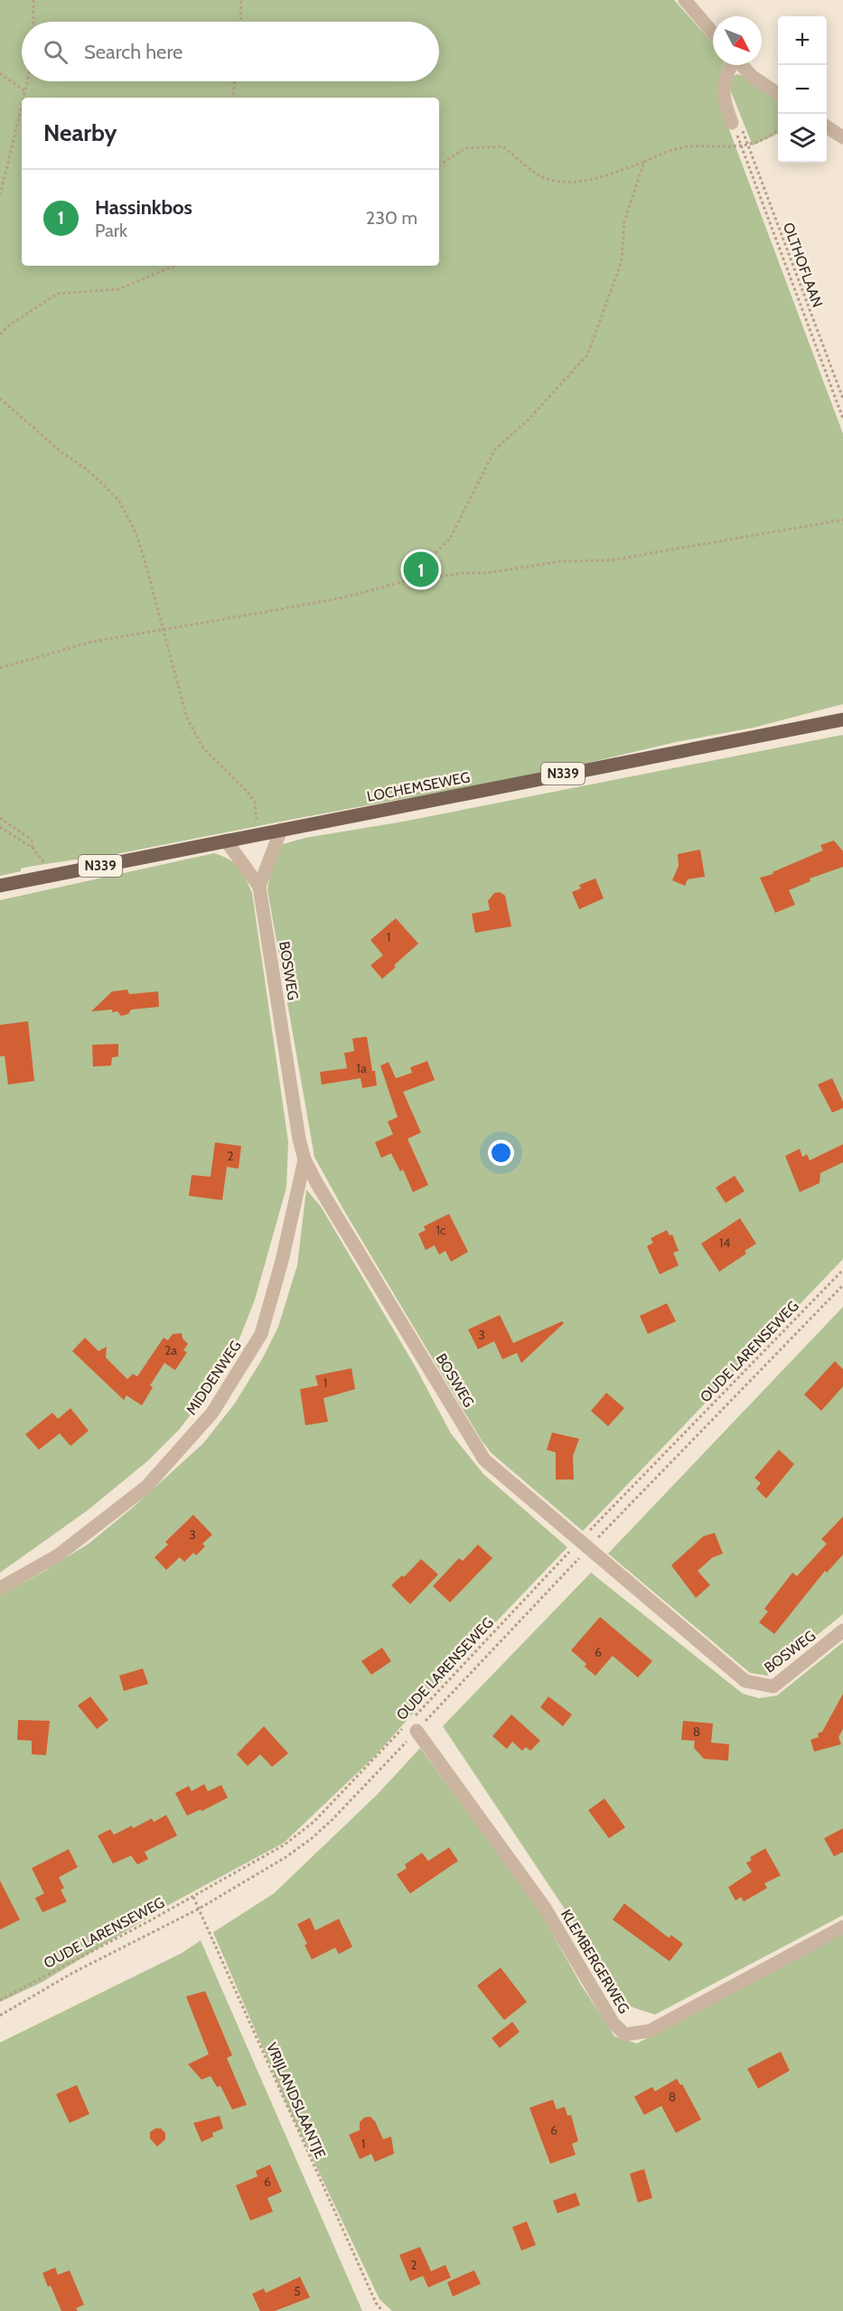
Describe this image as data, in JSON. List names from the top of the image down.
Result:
{
  "streets": {
    "main road": ["N339", "LOCHEMSEWEG"],
    "street": ["BOSWEG", "MIDDENWEG", "KLEMBERGERWEG"],
    "path": ["OLTHOFLAAN", "OUDE LARENSEWEG", "VRIJLANDSLAANTJE"]
  },
  "crossings": [
    ["LOCHEMSEWEG", "BOSWEG"],
    ["BOSWEG", "OUDE LARENSEWEG"],
    ["BOSWEG", "MIDDENWEG"],
    ["OUDE LARENSEWEG", "KLEMBERGERWEG"],
    ["OUDE LARENSEWEG", "VRIJLANDSLAANTJE"]
  ],
  "house_numbers": [
    "1",
    "1a",
    "2",
    "1c",
    "14",
    "3",
    "2a",
    "1",
    "3",
    "6",
    "8",
    "8",
    "6",
    "1",
    "6",
    "2",
    "5"
  ],
  "north": "bottom right",
  "page": {
    "map_buttons": ["+", "−"],
    "search": "Search here",
    "heading": "Nearby",
    "list": [
      {
        "mark": "1",
        "name": "Hassinkbos",
        "note": "Park",
        "value": "230 m"
      }
    ],
    "pins": "1"
  }
}
